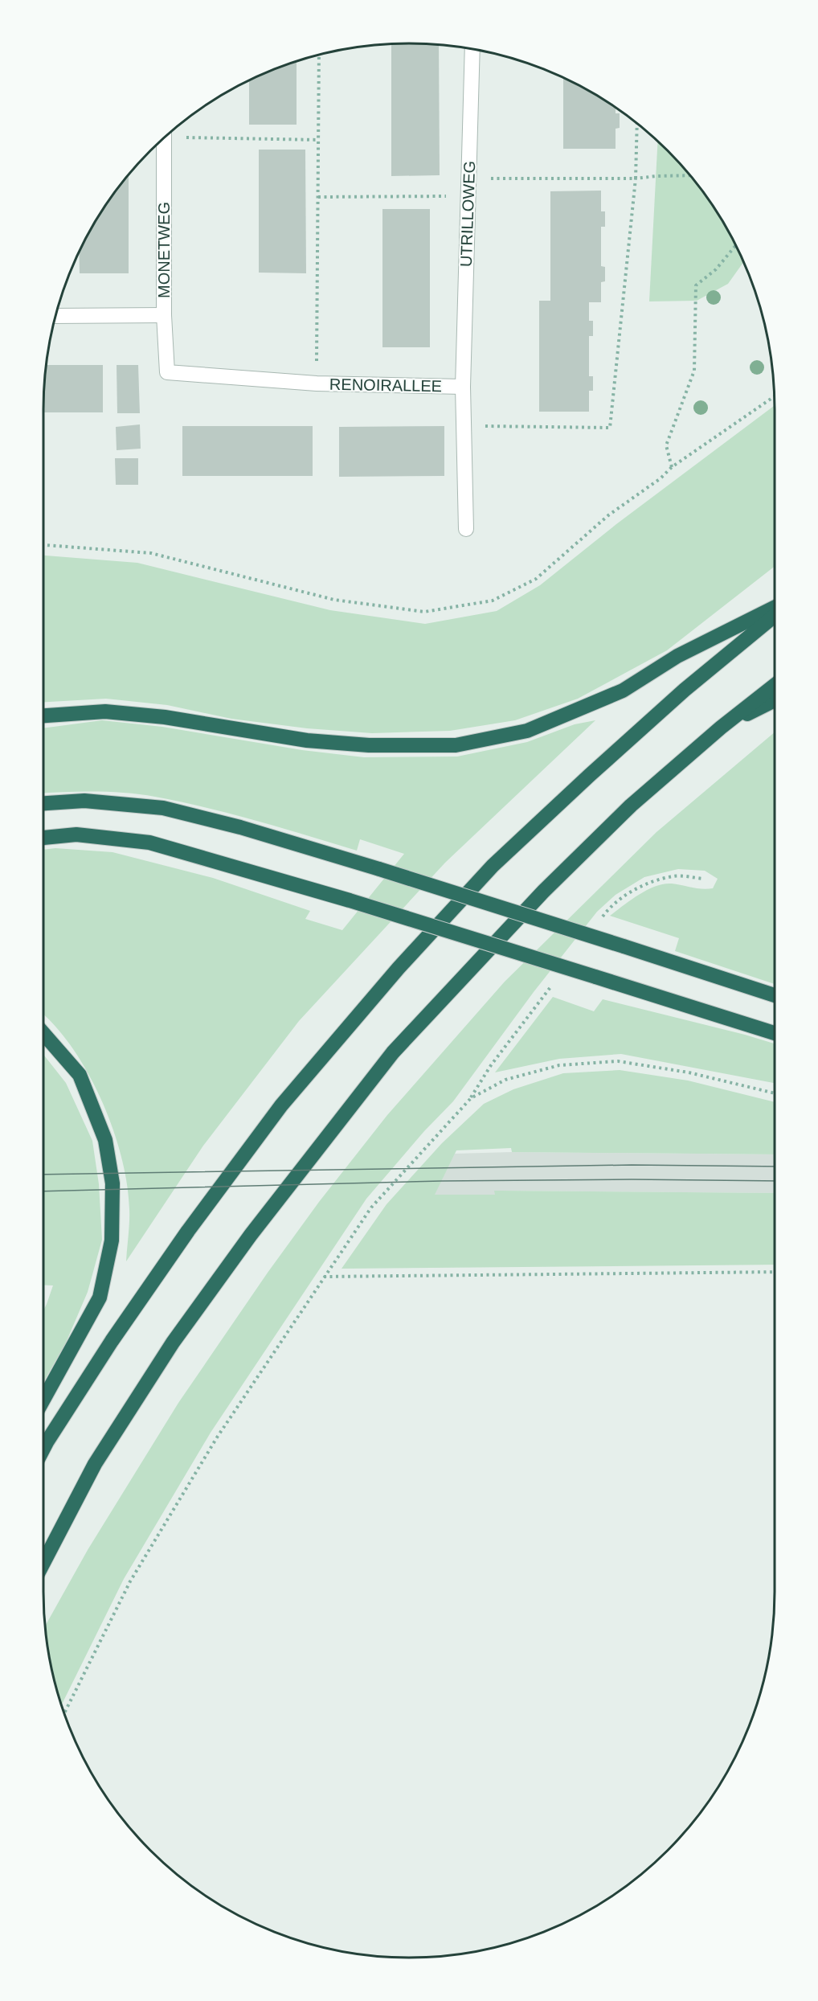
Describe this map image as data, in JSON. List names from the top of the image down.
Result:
{
  "streets": {
    "street": ["UTRILLOWEG", "MONETWEG", "RENOIRALLEE"]
  },
  "crossings": [
    ["UTRILLOWEG", "RENOIRALLEE"],
    ["MONETWEG", "RENOIRALLEE"]
  ]
}
